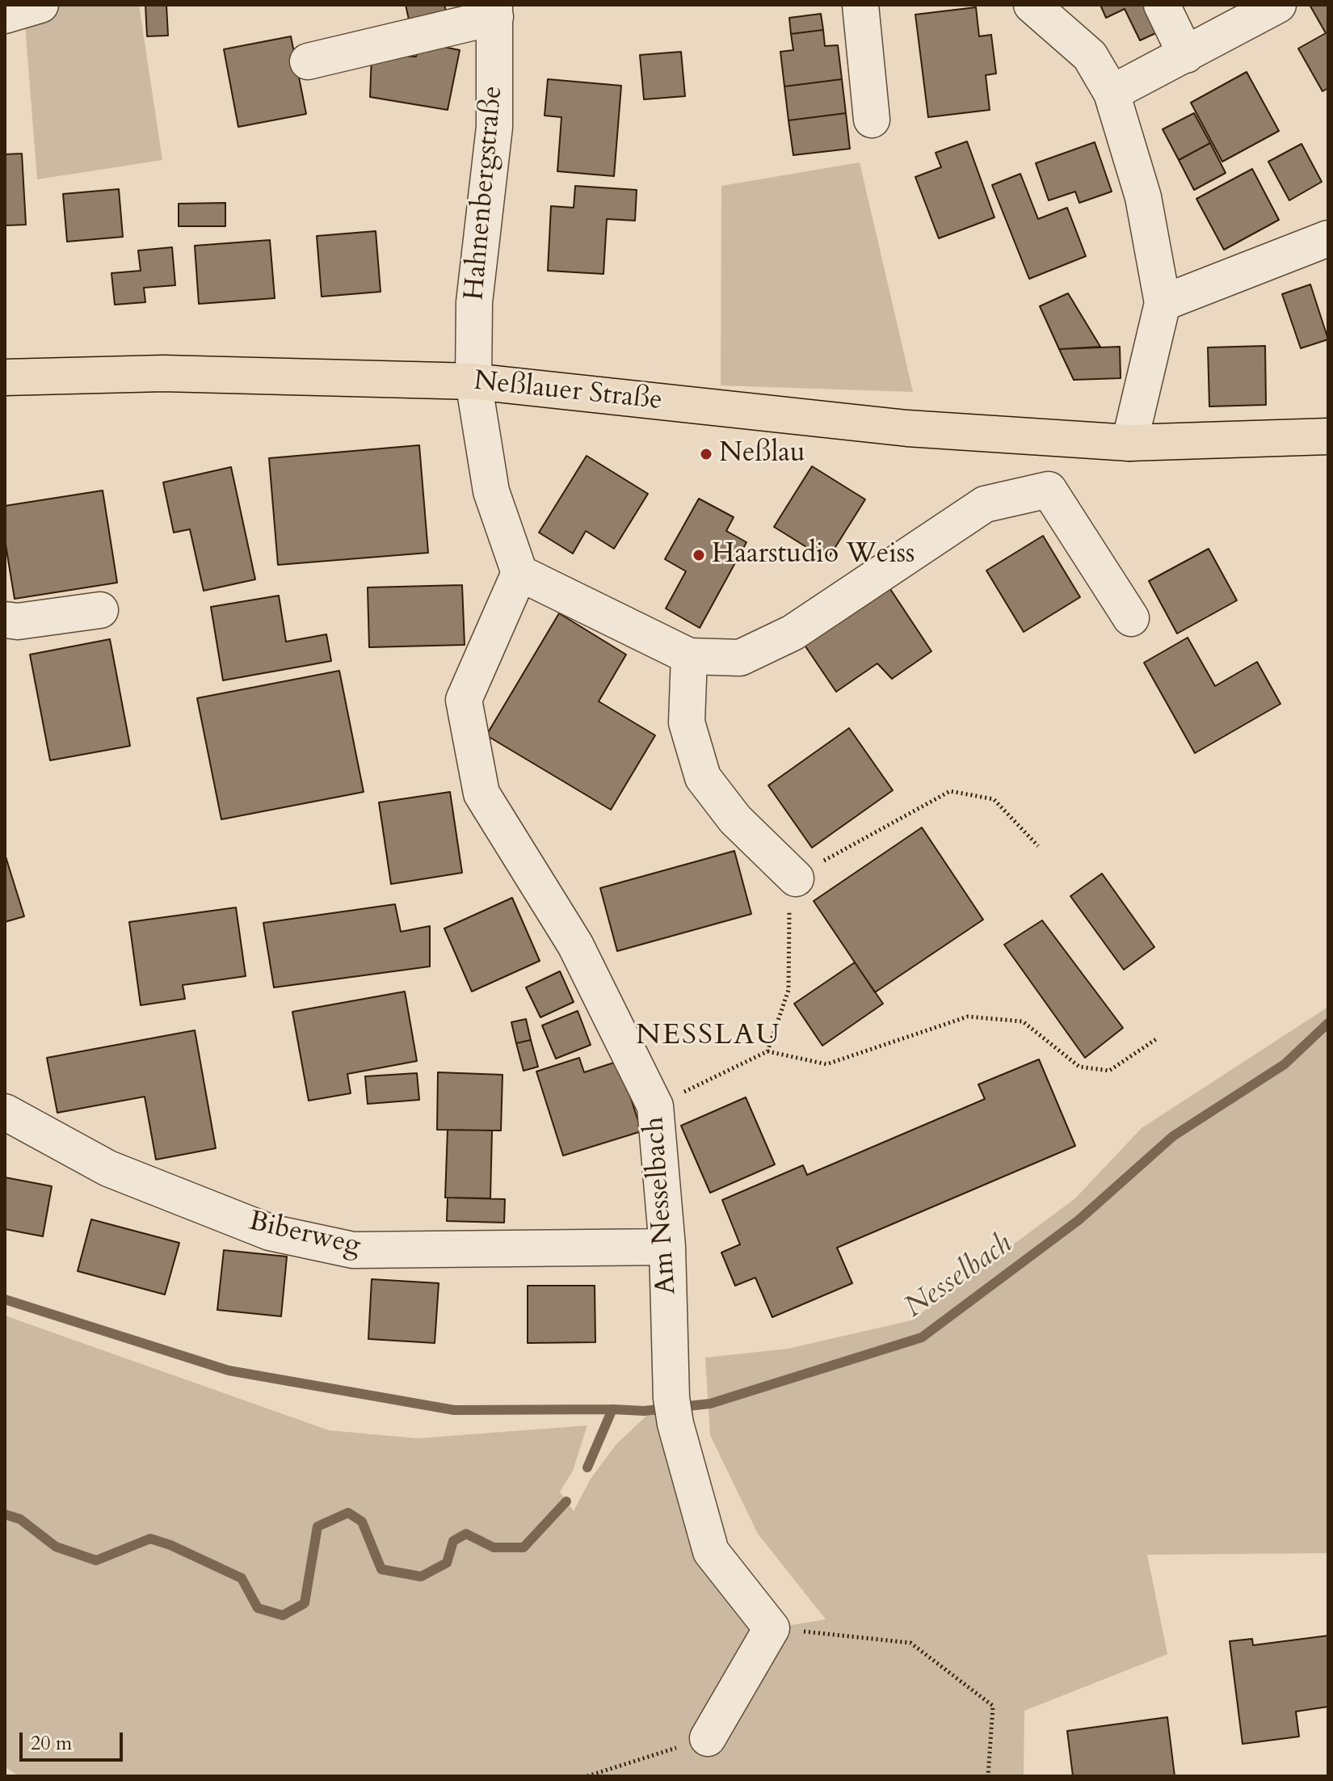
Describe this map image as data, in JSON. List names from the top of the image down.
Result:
{
  "streets": {
    "main road": ["Neßlauer Straße"],
    "street": ["Hahnenbergstraße", "Am Nesselbach", "Biberweg"]
  },
  "crossings": [
    ["Hahnenbergstraße", "Neßlauer Straße"],
    ["Am Nesselbach", "Biberweg"]
  ],
  "districts": ["NESSLAU"],
  "water": ["Nesselbach"],
  "places": ["Neßlau", "Haarstudio Weiss"],
  "scale_bar": "20 m"
}
